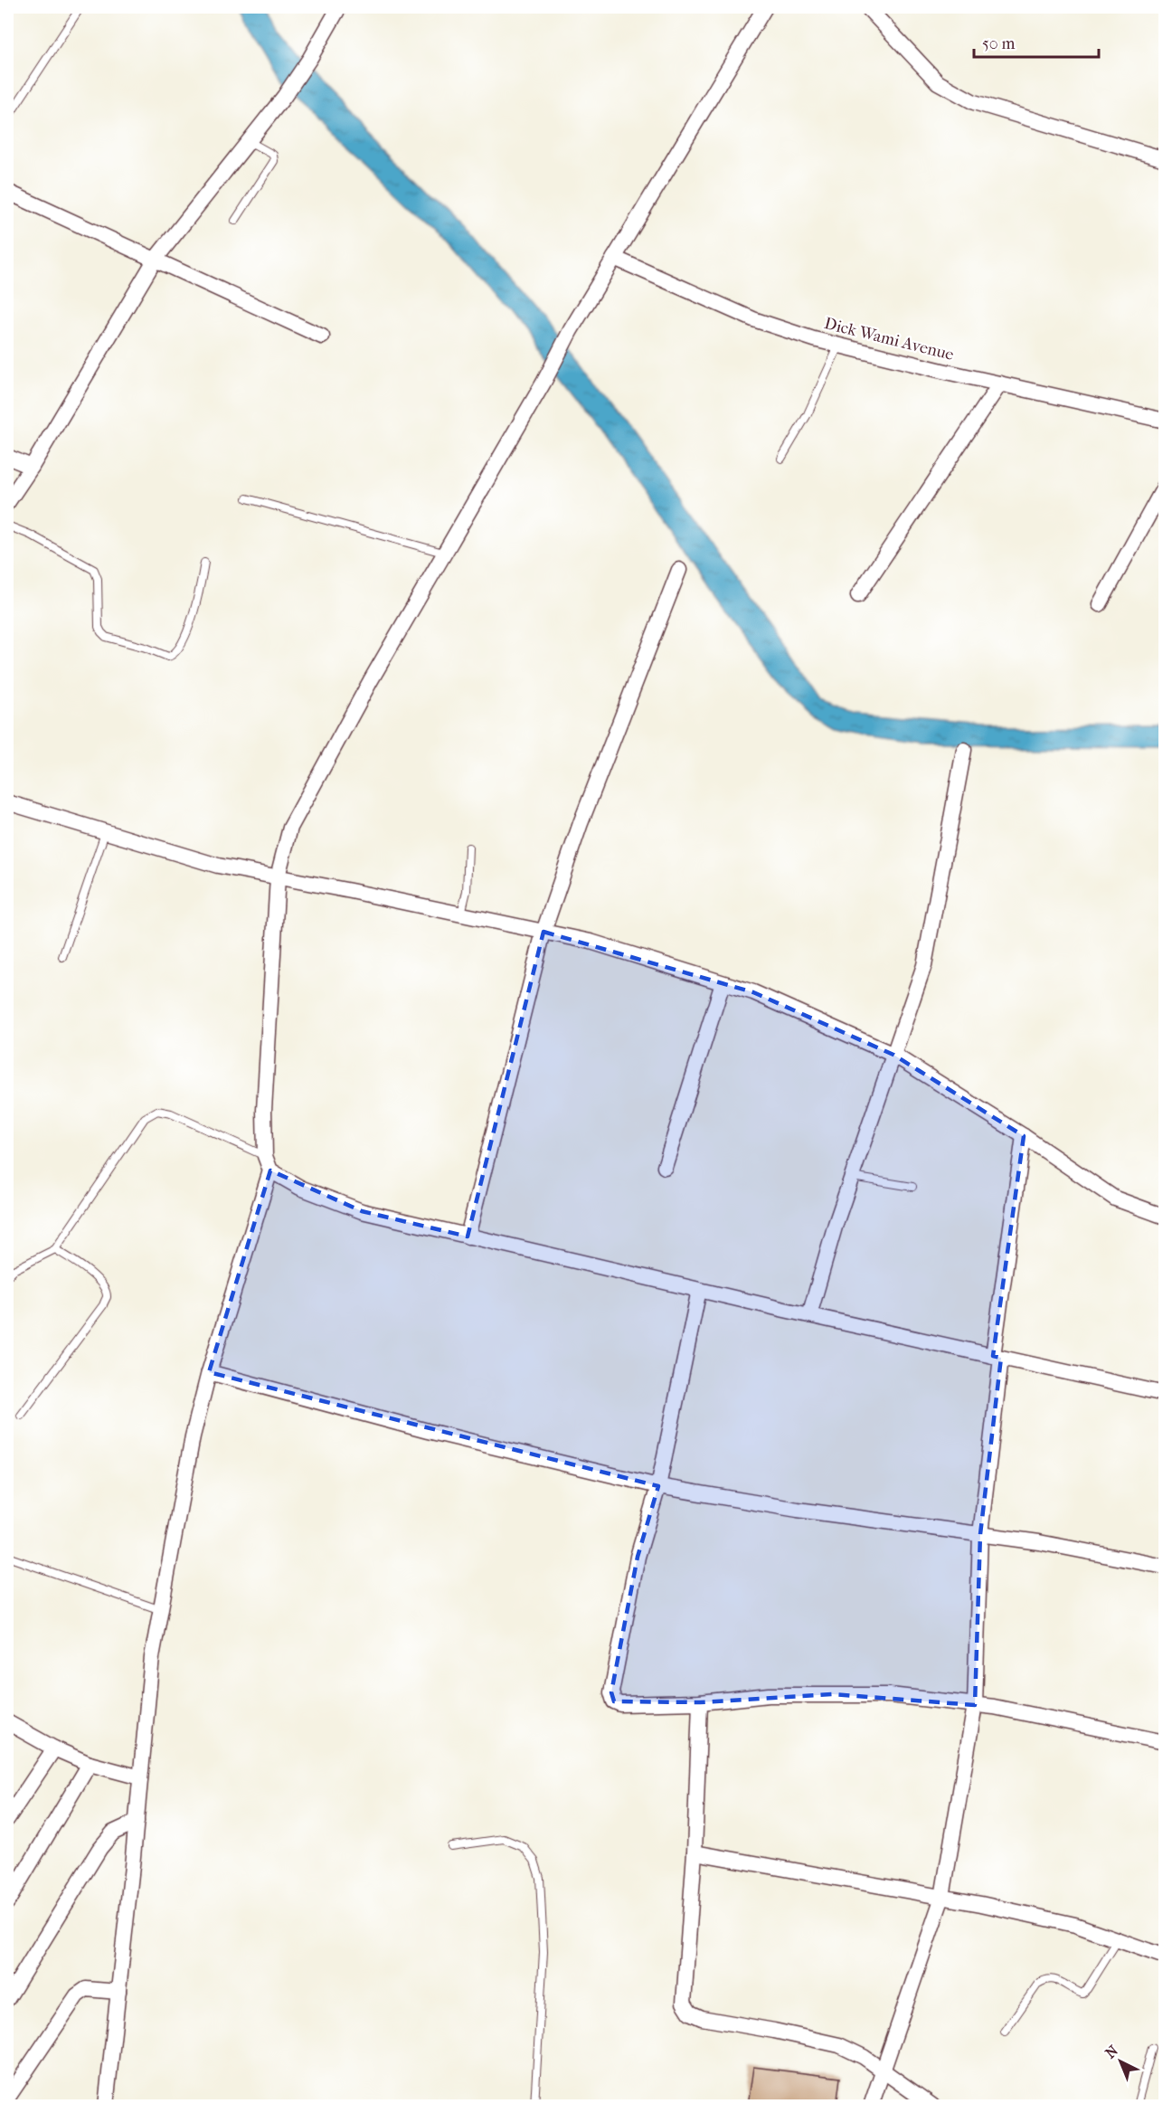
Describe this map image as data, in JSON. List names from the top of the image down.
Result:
{
  "streets": {
    "street": ["Dick Wami Avenue"]
  },
  "scale_bar": "50 m",
  "north": "top left"
}
